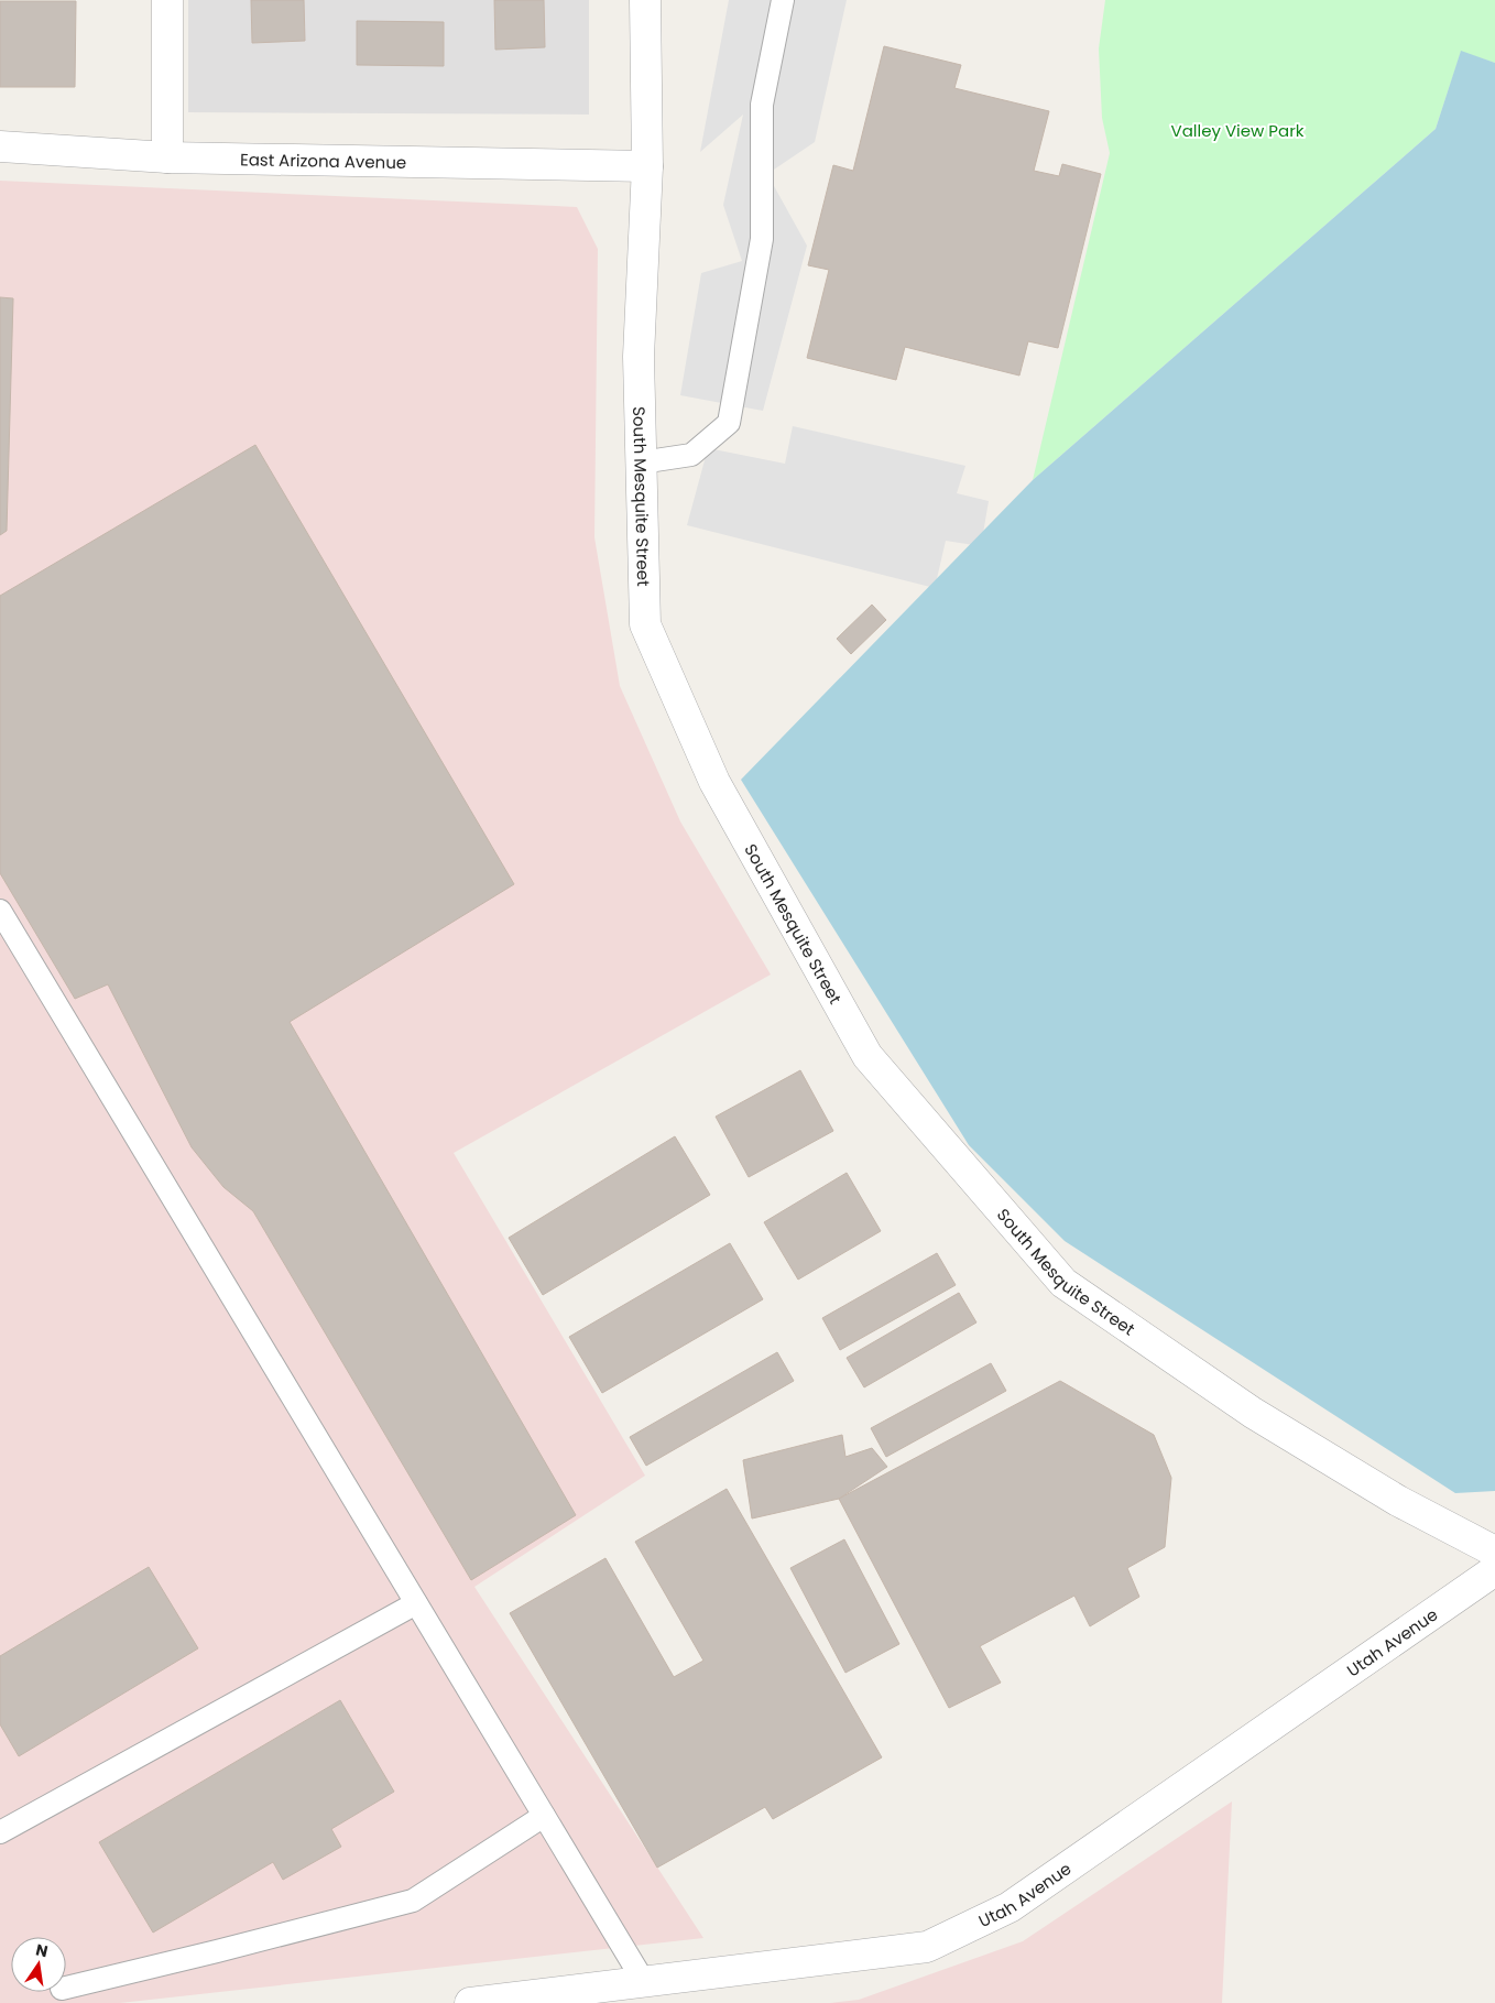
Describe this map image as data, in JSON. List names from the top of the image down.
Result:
{
  "streets": {
    "street": ["East Arizona Avenue", "South Mesquite Street", "Utah Avenue"]
  },
  "crossings": [
    ["East Arizona Avenue", "South Mesquite Street"]
  ],
  "parks": ["Valley View Park"],
  "north": "top"
}
